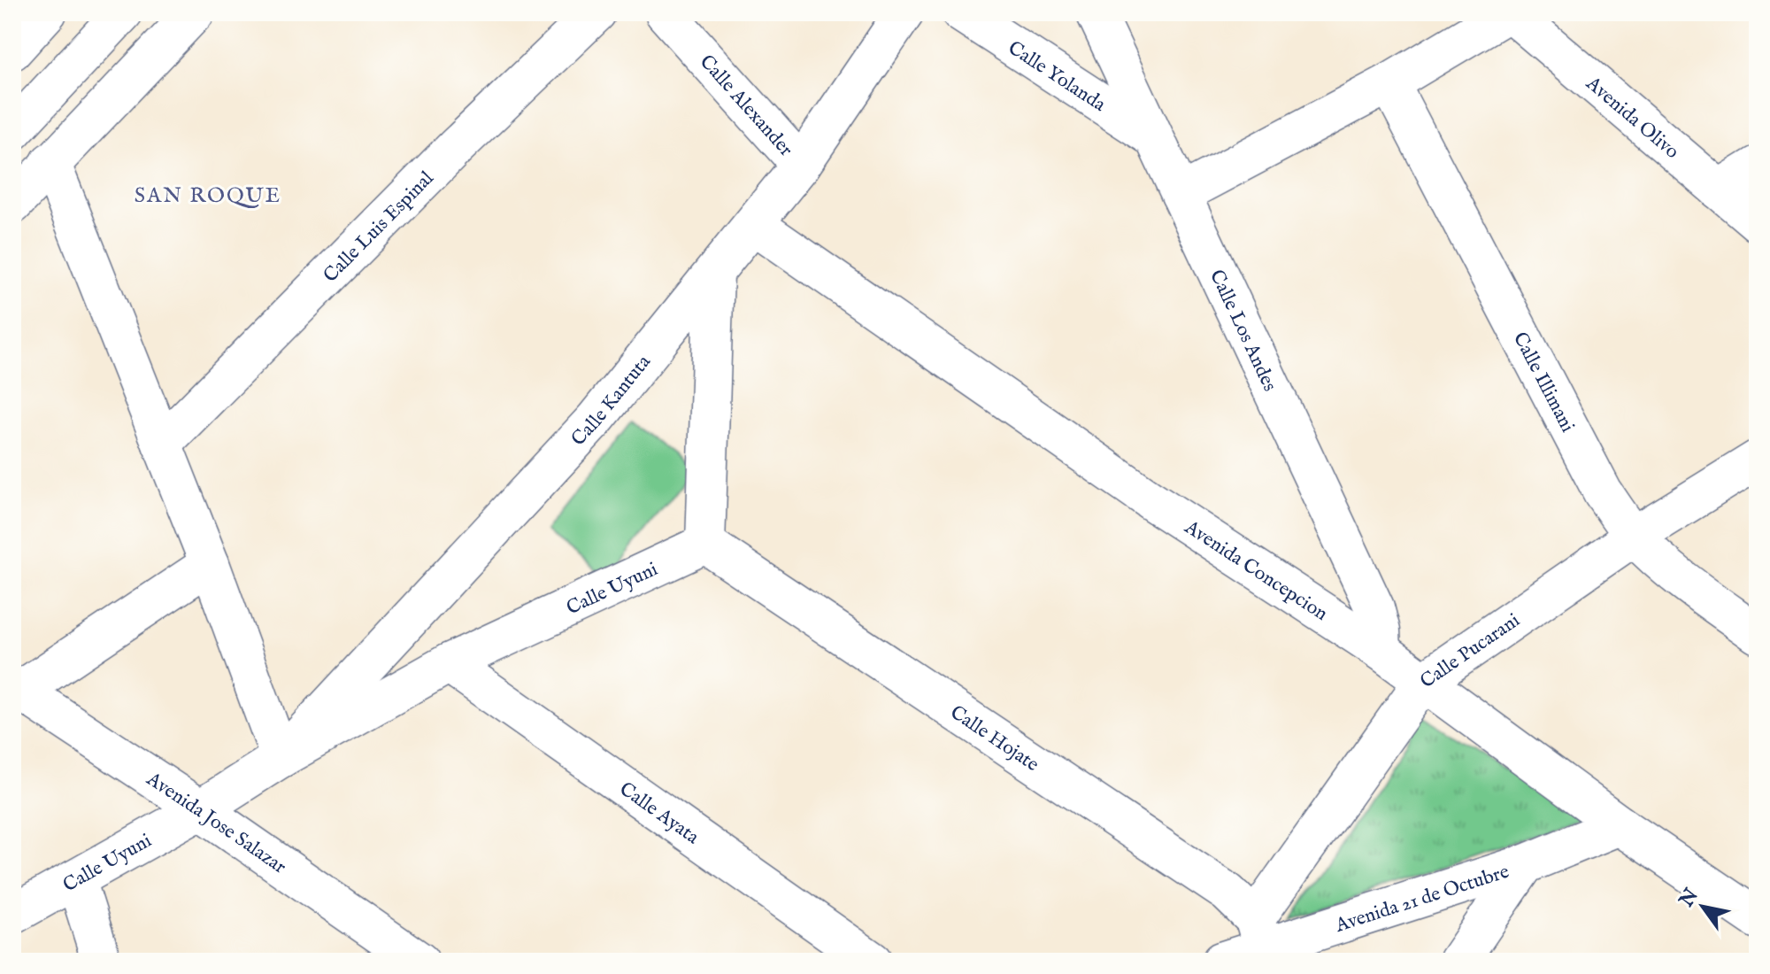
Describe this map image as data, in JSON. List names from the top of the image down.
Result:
{
  "streets": {
    "main road": [
      "Calle Yolanda",
      "Calle Alexander",
      "Avenida Olivo",
      "Calle Luis Espinal",
      "Calle Los Andes",
      "Calle Illimani",
      "Calle Kantuta",
      "Avenida Concepcion",
      "Calle Uyuni",
      "Calle Pucarani",
      "Calle Hojate",
      "Calle Ayata",
      "Avenida Jose Salazar",
      "Avenida 21 de Octubre"
    ]
  },
  "crossings": [
    ["Calle Yolanda", "Calle Los Andes"],
    ["Calle Alexander", "Calle Kantuta"],
    ["Calle Los Andes", "Avenida Concepcion"],
    ["Calle Illimani", "Calle Pucarani"],
    ["Calle Kantuta", "Avenida Concepcion"],
    ["Calle Kantuta", "Calle Uyuni"],
    ["Avenida Concepcion", "Calle Pucarani"],
    ["Avenida Concepcion", "Avenida 21 de Octubre"],
    ["Calle Uyuni", "Calle Hojate"],
    ["Calle Uyuni", "Calle Ayata"],
    ["Calle Uyuni", "Avenida Jose Salazar"],
    ["Calle Pucarani", "Calle Hojate"],
    ["Calle Pucarani", "Avenida 21 de Octubre"],
    ["Calle Hojate", "Avenida 21 de Octubre"]
  ],
  "districts": ["SAN ROQUE"],
  "north": "top left"
}
